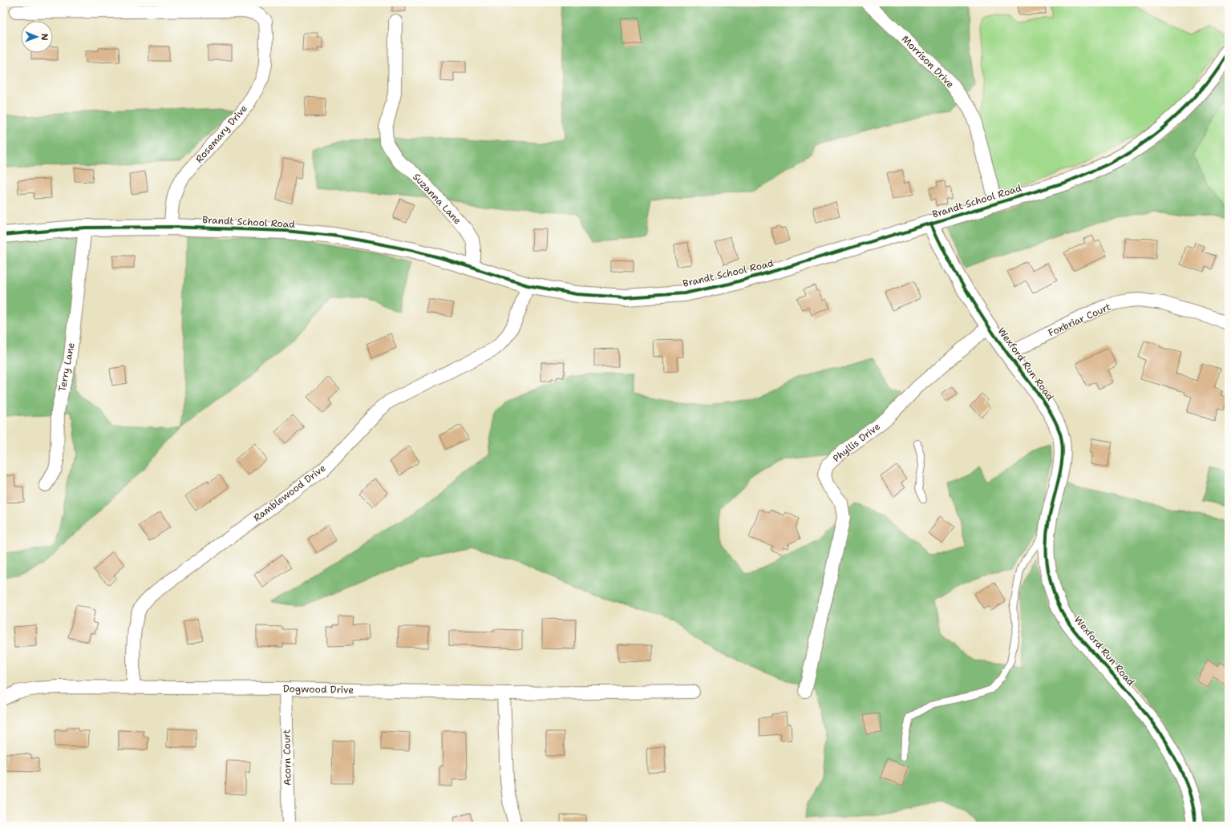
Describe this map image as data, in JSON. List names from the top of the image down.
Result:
{
  "streets": {
    "street": [
      "Morrison Drive",
      "Rosemary Drive",
      "Suzanna Lane",
      "Brandt School Road",
      "Foxbriar Court",
      "Wexford Run Road",
      "Terry Lane",
      "Phyllis Drive",
      "Ramblewood Drive",
      "Dogwood Drive",
      "Acorn Court"
    ]
  },
  "crossings": [
    ["Morrison Drive", "Brandt School Road"],
    ["Rosemary Drive", "Brandt School Road"],
    ["Suzanna Lane", "Brandt School Road"],
    ["Brandt School Road", "Wexford Run Road"],
    ["Brandt School Road", "Terry Lane"],
    ["Brandt School Road", "Ramblewood Drive"],
    ["Foxbriar Court", "Wexford Run Road"],
    ["Wexford Run Road", "Phyllis Drive"],
    ["Ramblewood Drive", "Dogwood Drive"],
    ["Dogwood Drive", "Acorn Court"]
  ],
  "north": "right"
}
